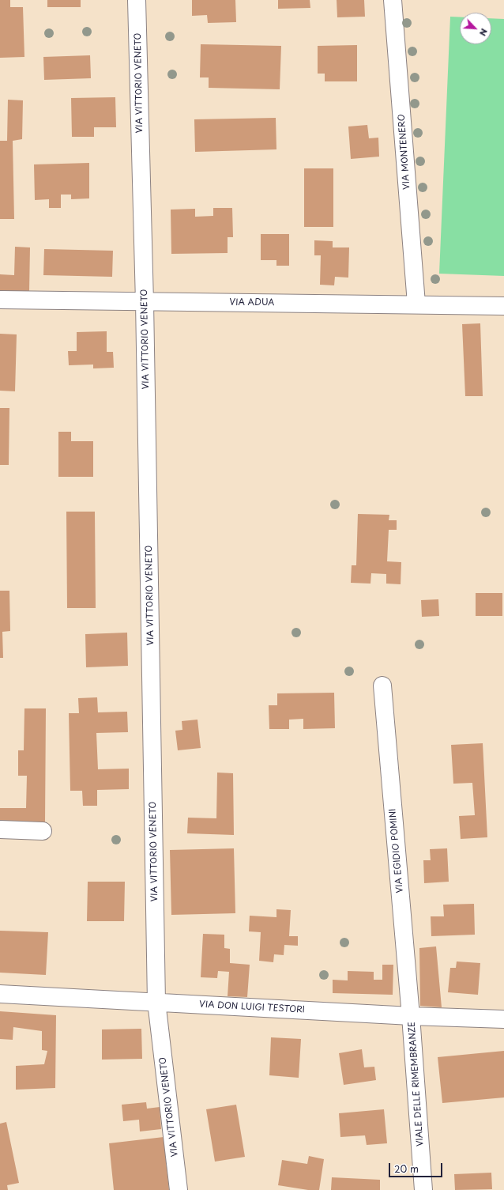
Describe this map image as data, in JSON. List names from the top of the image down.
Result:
{
  "streets": {
    "street": [
      "VIA VITTORIO VENETO",
      "VIA MONTENERO",
      "VIA ADUA",
      "VIA EGIDIO POMINI",
      "VIA DON LUIGI TESTORI",
      "VIALE DELLE RIMEMBRANZE"
    ]
  },
  "crossings": [
    ["VIA VITTORIO VENETO", "VIA ADUA"],
    ["VIA VITTORIO VENETO", "VIA DON LUIGI TESTORI"],
    ["VIA MONTENERO", "VIA ADUA"],
    ["VIA EGIDIO POMINI", "VIA DON LUIGI TESTORI"],
    ["VIA EGIDIO POMINI", "VIALE DELLE RIMEMBRANZE"],
    ["VIA DON LUIGI TESTORI", "VIALE DELLE RIMEMBRANZE"]
  ],
  "scale_bar": "20 m",
  "north": "bottom right"
}
